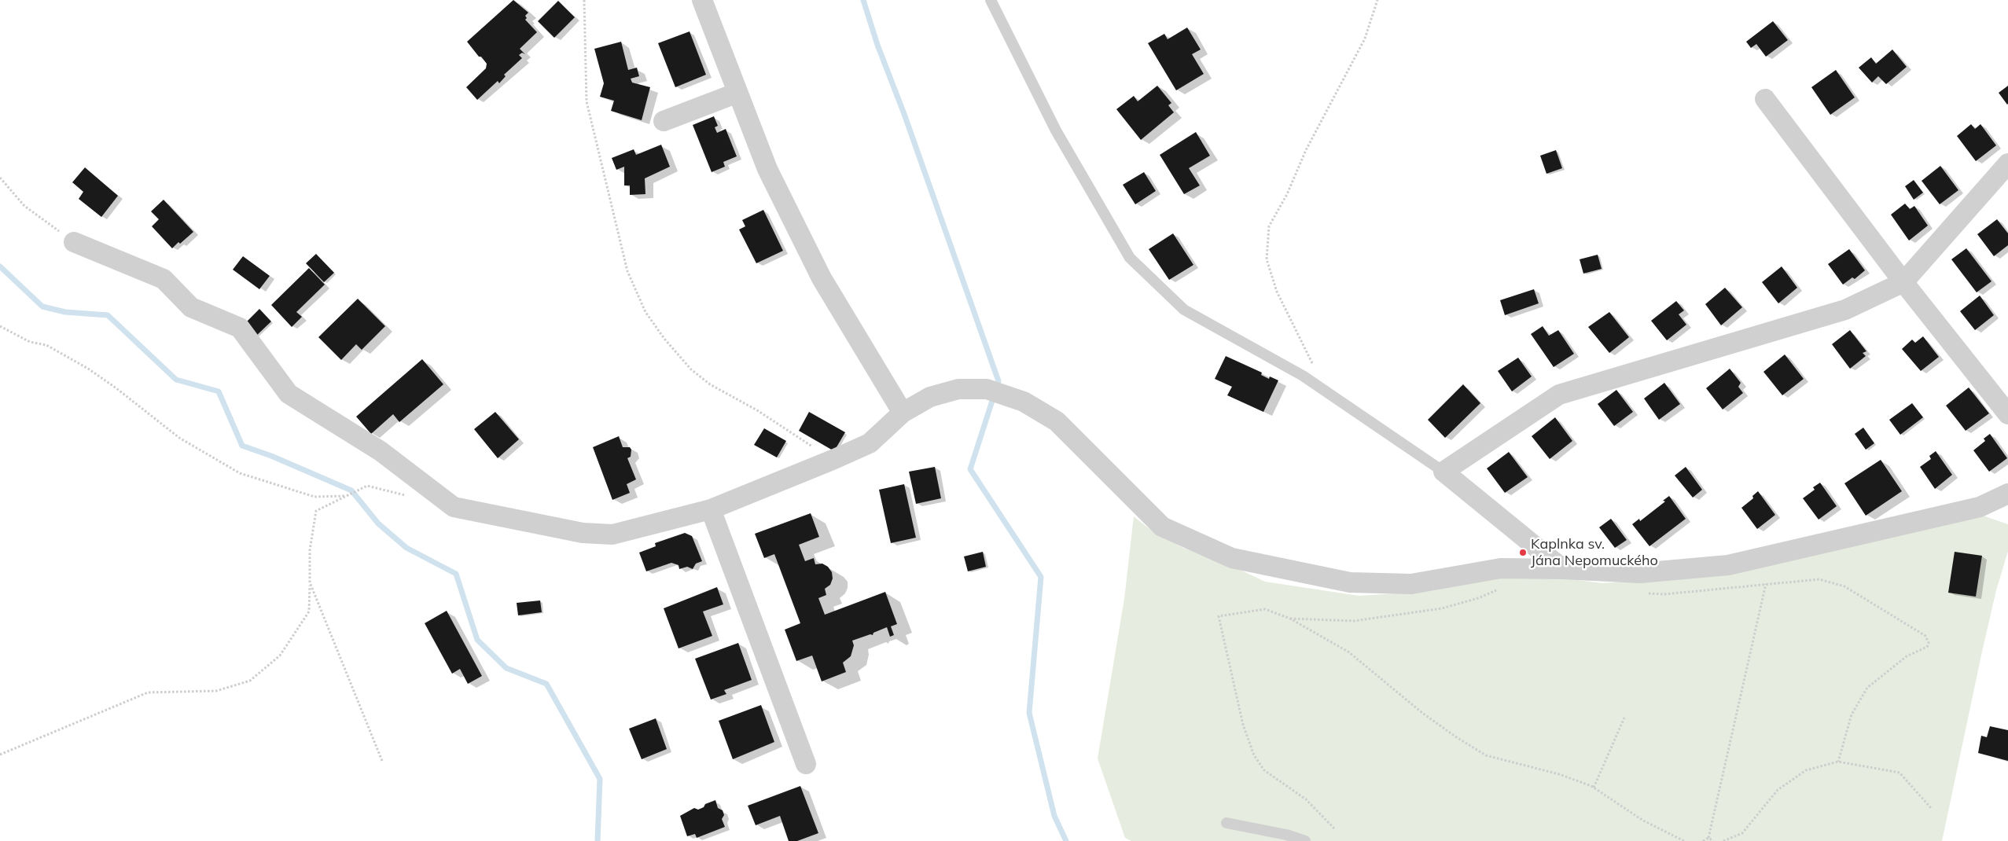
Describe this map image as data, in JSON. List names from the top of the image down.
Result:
{
  "places": ["Kaplnka sv. Jána Nepomuckého"]
}
